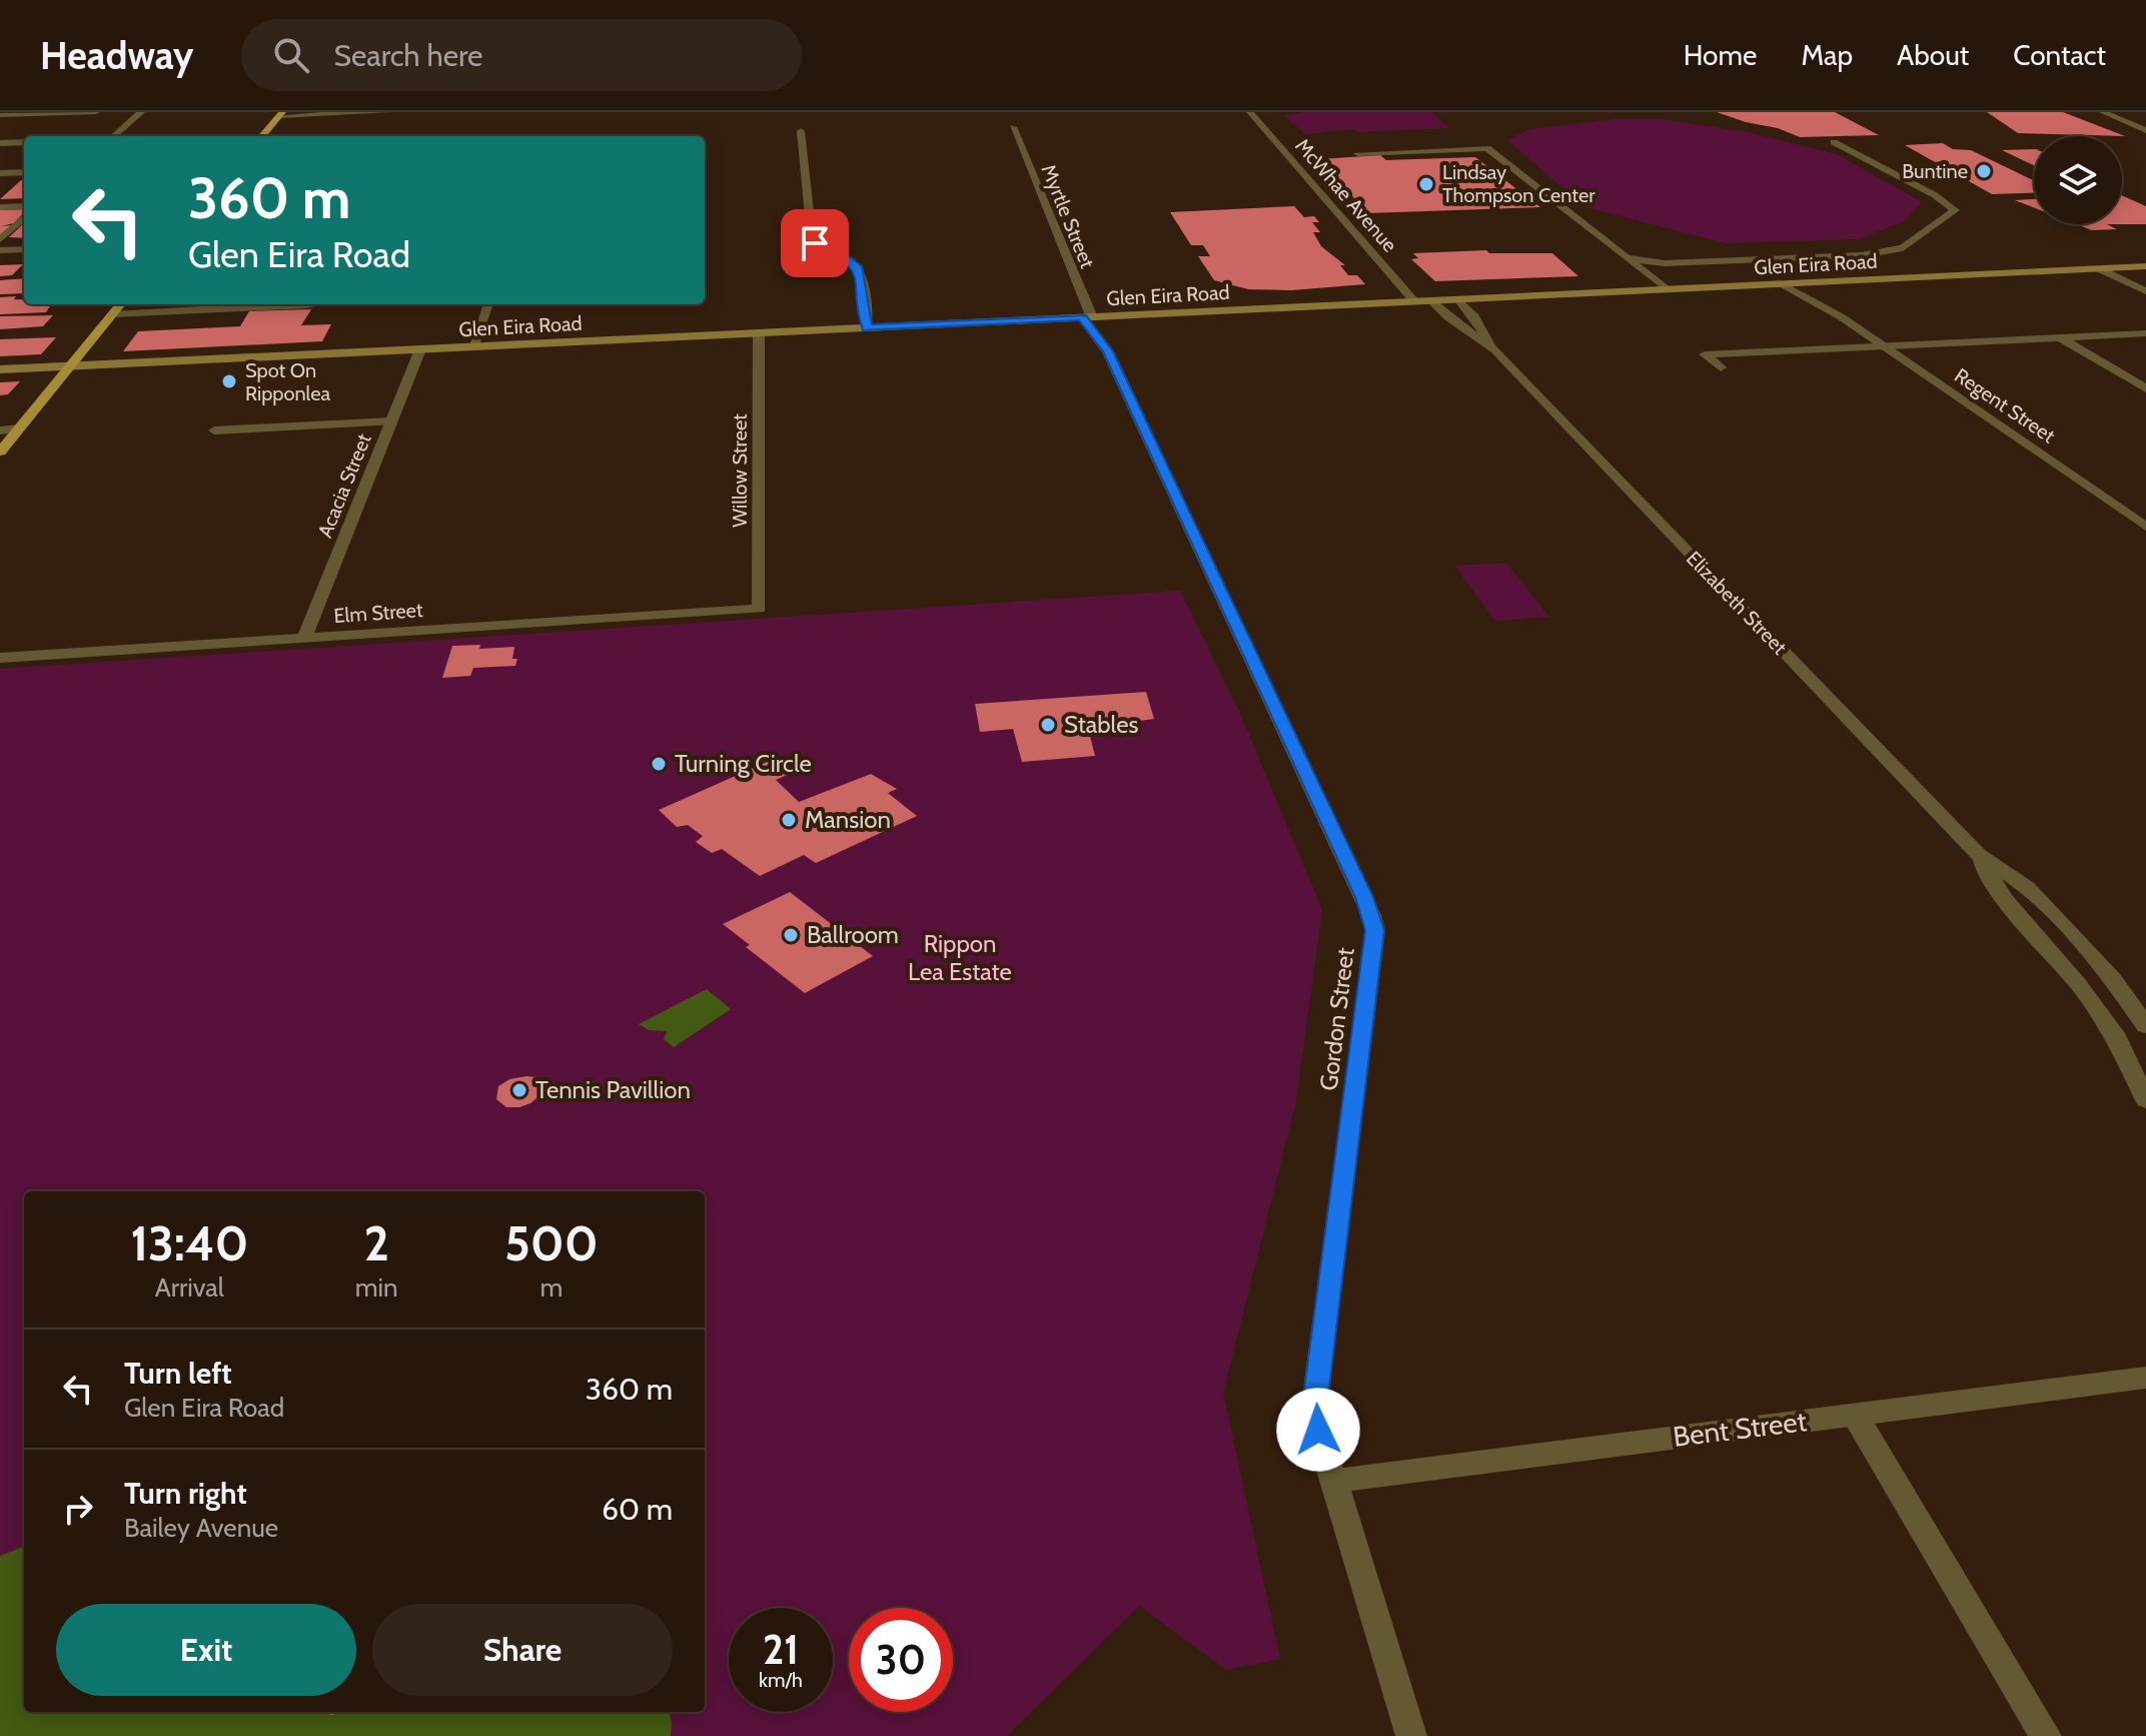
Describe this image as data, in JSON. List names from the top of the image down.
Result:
{
  "streets": {
    "main road": ["Glen Eira Road"],
    "street": [
      "McWhae Avenue",
      "Myrtle Street",
      "Regent Street",
      "Willow Street",
      "Acacia Street",
      "Elizabeth Street",
      "Elm Street",
      "Gordon Street",
      "Bent Street"
    ]
  },
  "crossings": [
    ["McWhae Avenue", "Glen Eira Road"],
    ["Myrtle Street", "Glen Eira Road"],
    ["Myrtle Street", "Gordon Street"],
    ["Glen Eira Road", "Regent Street"],
    ["Glen Eira Road", "Willow Street"],
    ["Glen Eira Road", "Acacia Street"],
    ["Glen Eira Road", "Elizabeth Street"],
    ["Glen Eira Road", "Gordon Street"],
    ["Willow Street", "Elm Street"],
    ["Acacia Street", "Elm Street"],
    ["Gordon Street", "Bent Street"]
  ],
  "parks": ["Rippon Lea Estate"],
  "places": [
    "Buntine",
    "Lindsay Thompson Center",
    "Spot On Ripponlea",
    "Stables",
    "Turning Circle",
    "Mansion",
    "Ballroom",
    "Tennis Pavillion"
  ],
  "page": {
    "header": "Headway",
    "search": "Search here",
    "nav": [
      "Home",
      "Map",
      "About",
      "Contact"
    ],
    "turn": ["360 m", "Glen Eira Road"],
    "eta": [
      "13:40",
      "Arrival",
      "2",
      "min",
      "500",
      "m"
    ],
    "list": [
      {
        "name": "Turn left",
        "note": "Glen Eira Road",
        "value": "360 m"
      },
      {
        "name": "Turn right",
        "note": "Bailey Avenue",
        "value": "60 m"
      }
    ],
    "buttons": ["Exit", "Share"],
    "speed": "21 km/h",
    "limit": "30"
  }
}
